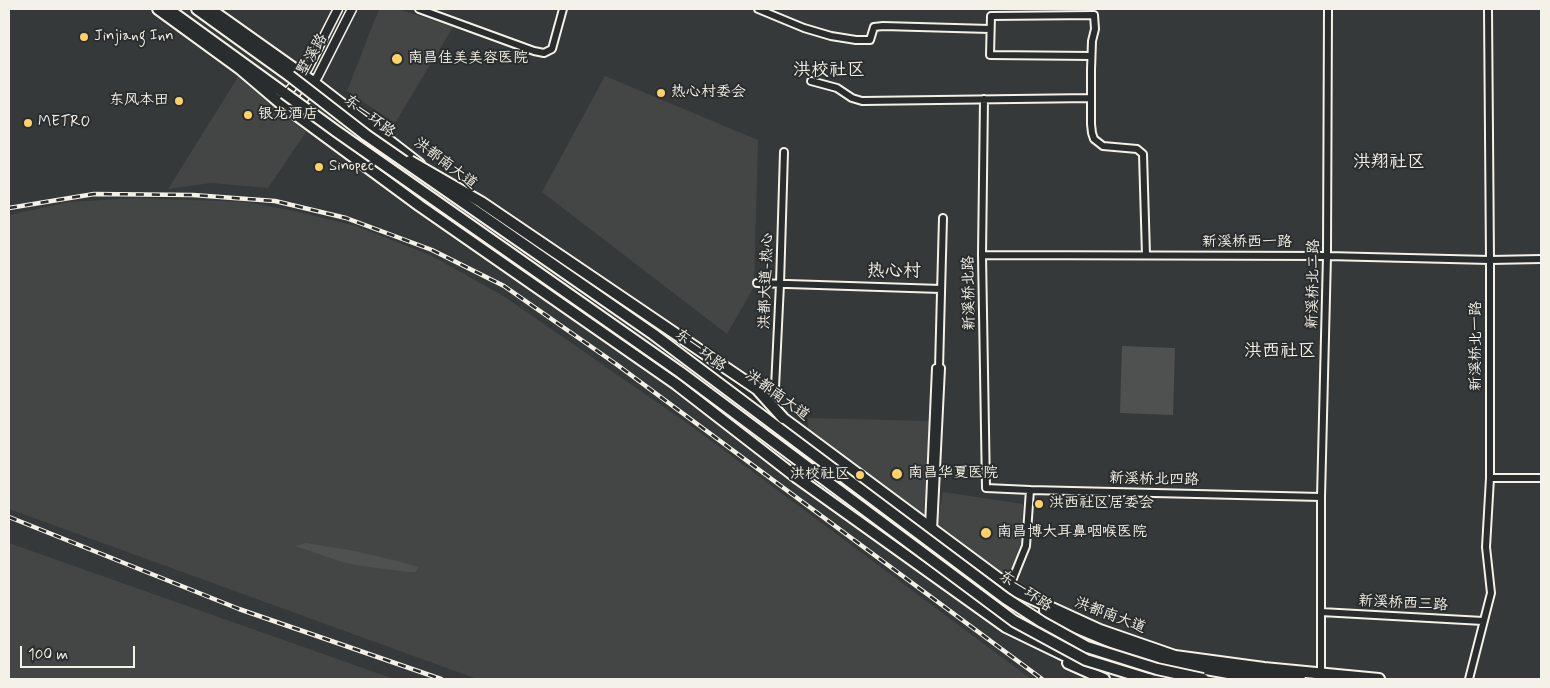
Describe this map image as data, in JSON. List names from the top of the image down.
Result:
{
  "streets": {
    "main road": ["东一环路", "洪都南大道"],
    "street": [
      "墅溪路",
      "新溪桥西一路",
      "洪都大道-热心",
      "新溪桥北二路",
      "新溪桥北路",
      "新溪桥北一路",
      "新溪桥北四路",
      "新溪桥西三路"
    ]
  },
  "crossings": [
    ["墅溪路", "洪都南大道"],
    ["洪都南大道", "洪都大道-热心"],
    ["洪都南大道", "新溪桥北二路"],
    ["新溪桥西一路", "新溪桥北二路"],
    ["新溪桥西一路", "新溪桥北路"],
    ["新溪桥西一路", "新溪桥北一路"],
    ["新溪桥北二路", "新溪桥北四路"],
    ["新溪桥北二路", "新溪桥西三路"],
    ["新溪桥北路", "新溪桥北四路"],
    ["新溪桥北一路", "新溪桥西三路"]
  ],
  "districts": [
    "洪校社区",
    "洪翔社区",
    "热心村",
    "洪西社区"
  ],
  "places": [
    "Jinjiang Inn",
    "南昌佳美美容医院",
    "热心村委会",
    "东风本田",
    "银龙酒店",
    "METRO",
    "Sinopec",
    "南昌华夏医院",
    "洪校社区",
    "洪西社区居委会",
    "南昌博大耳鼻咽喉医院"
  ],
  "scale_bar": "100 m"
}
